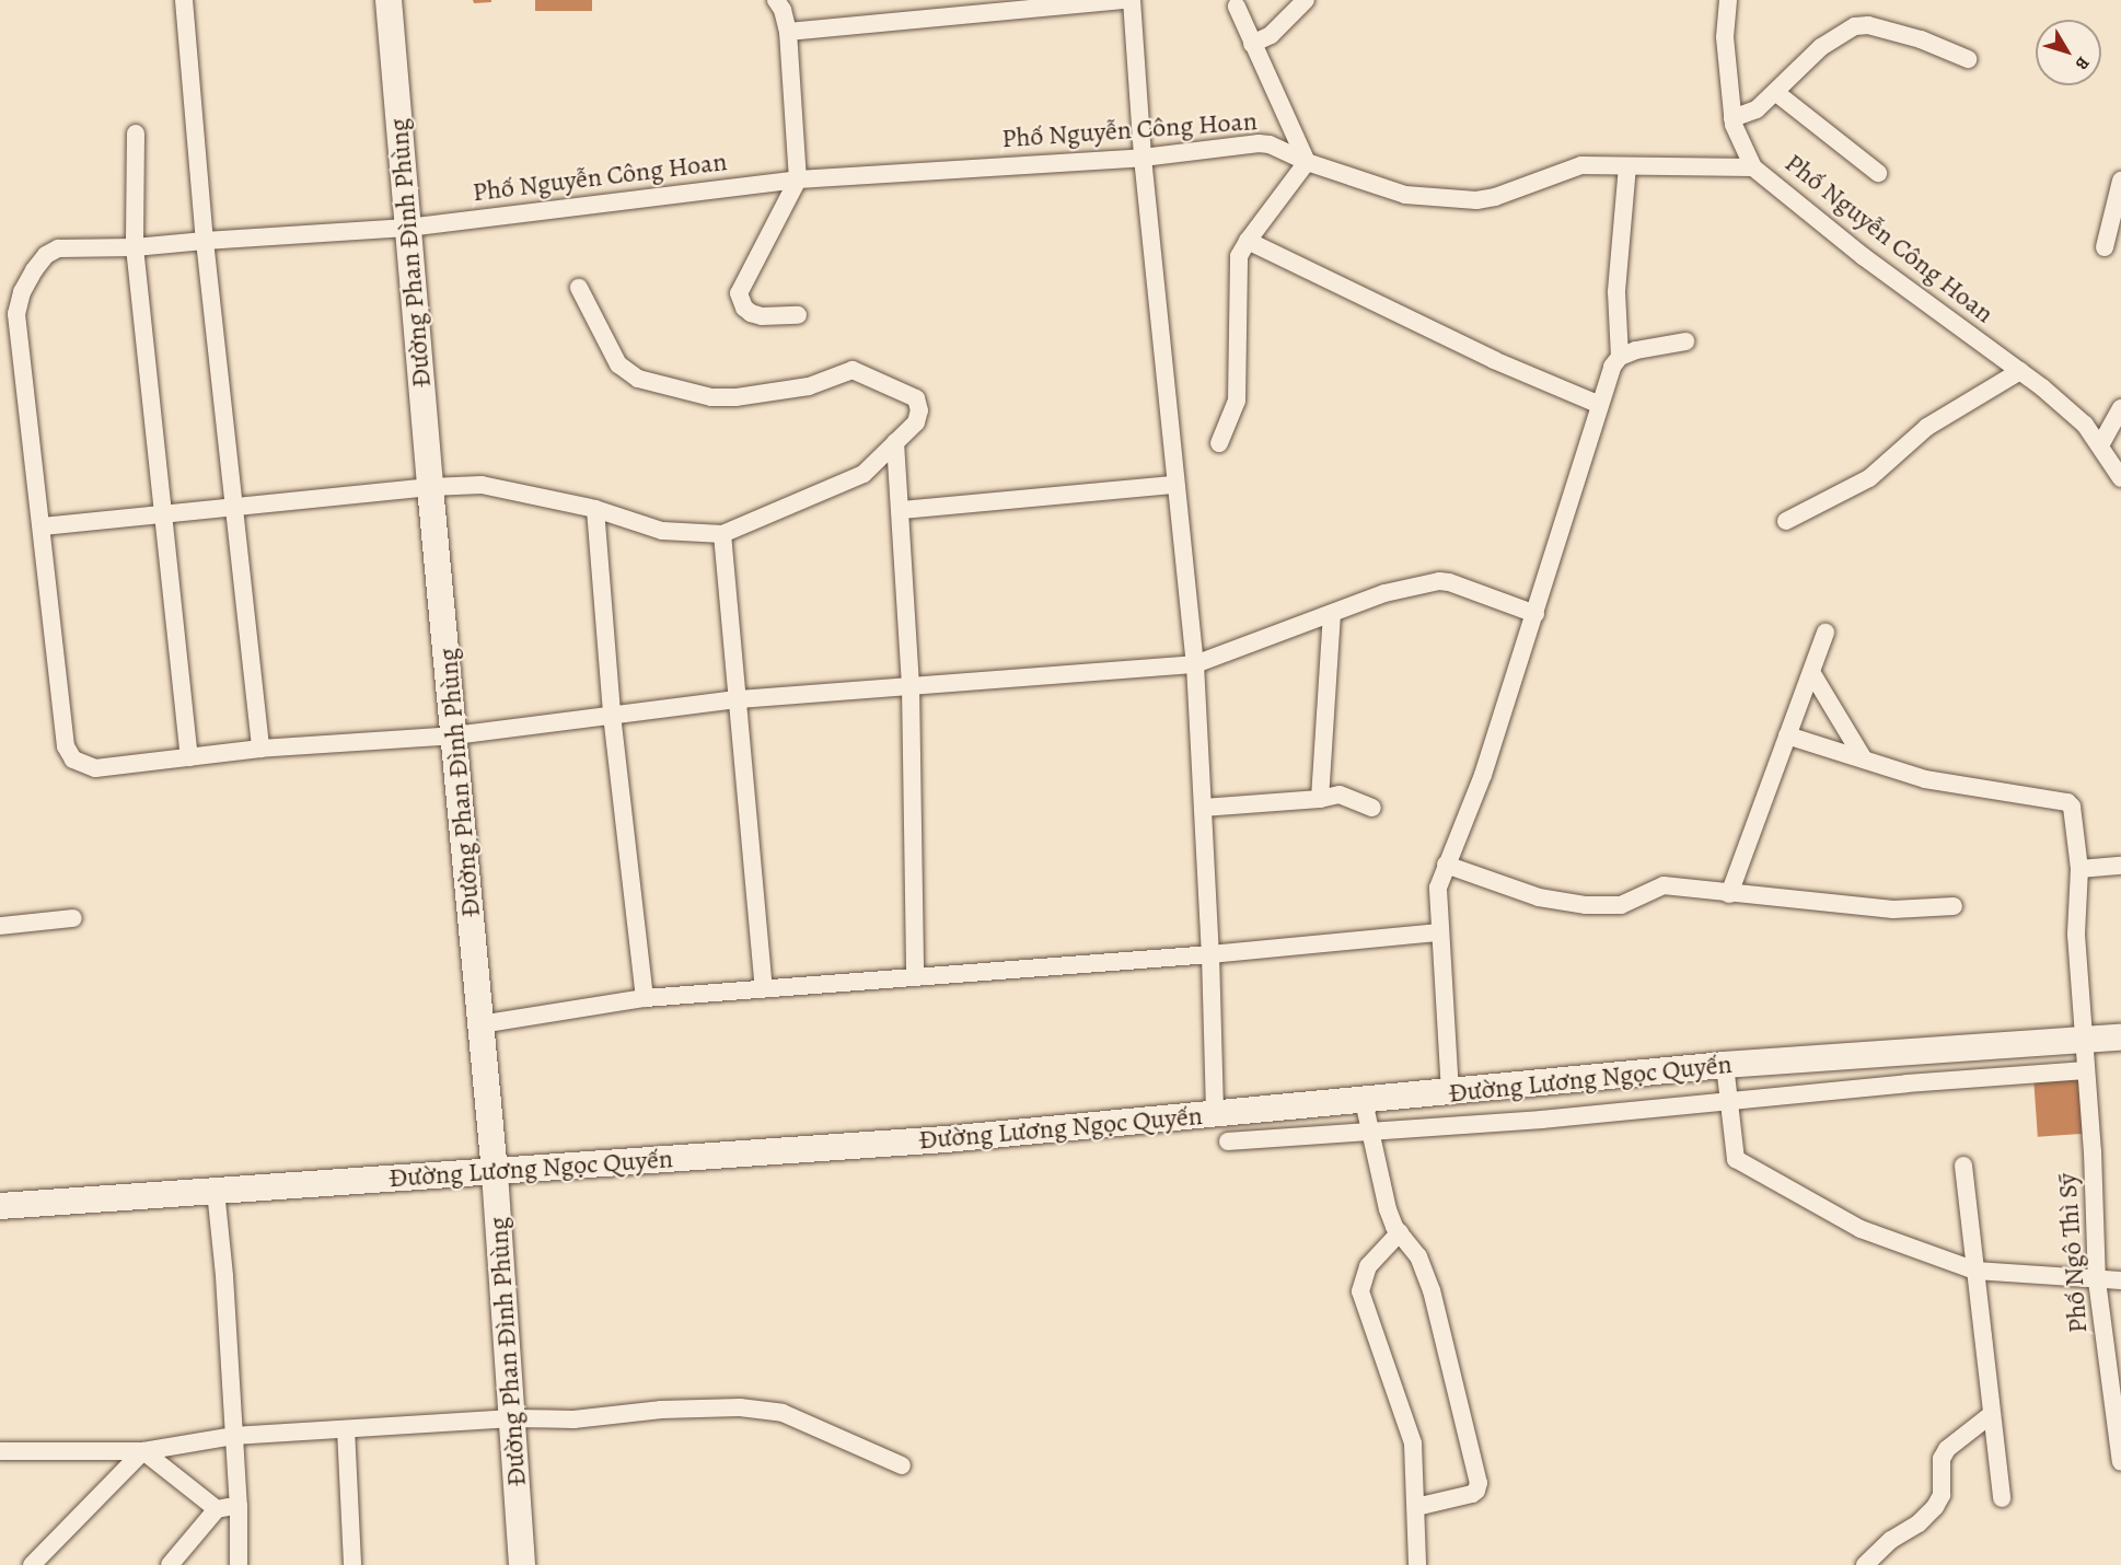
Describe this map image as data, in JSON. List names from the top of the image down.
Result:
{
  "streets": {
    "main road": ["Đường Phan Đình Phùng", "Đường Lương Ngọc Quyến"],
    "street": ["Phố Nguyễn Công Hoan", "Phố Ngô Thì Sỹ"]
  },
  "crossings": [
    ["Phố Nguyễn Công Hoan", "Đường Phan Đình Phùng"],
    ["Đường Phan Đình Phùng", "Đường Lương Ngọc Quyến"],
    ["Đường Lương Ngọc Quyến", "Phố Ngô Thì Sỹ"]
  ],
  "north": "bottom right"
}
